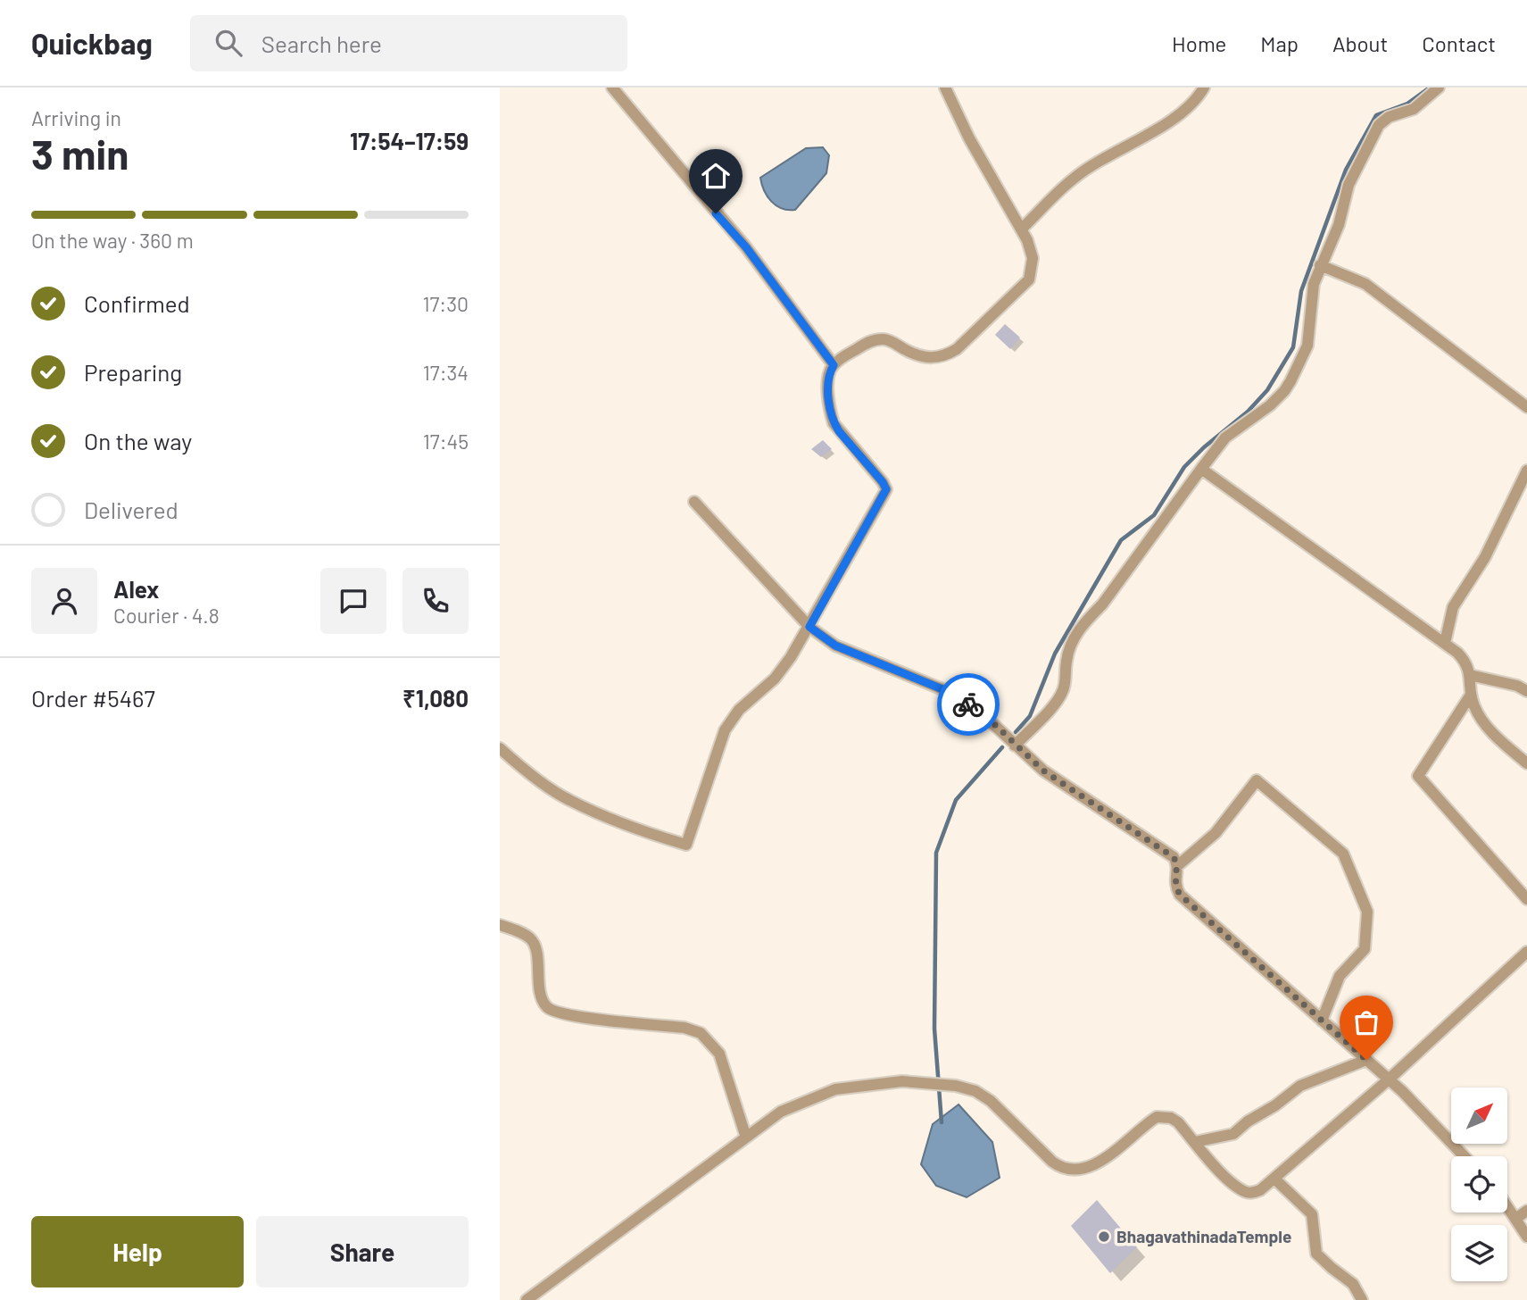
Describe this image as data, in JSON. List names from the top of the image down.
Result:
{
  "places": ["BhagavathinadaTemple"],
  "north": "top right",
  "page": {
    "header": "Quickbag",
    "search": "Search here",
    "nav": [
      "Home",
      "Map",
      "About",
      "Contact"
    ],
    "heading": ["3 min", "Arriving in", "17:54–17:59"],
    "panel": [
      "Alex",
      "Courier · 4.8",
      "Order #5467",
      "₹1,080"
    ],
    "bar": "On the way · 360 m",
    "list": [
      ["Confirmed", "17:30"],
      ["Preparing", "17:34"],
      ["On the way", "17:45"],
      "Delivered"
    ],
    "buttons": ["Help", "Share"]
  }
}
